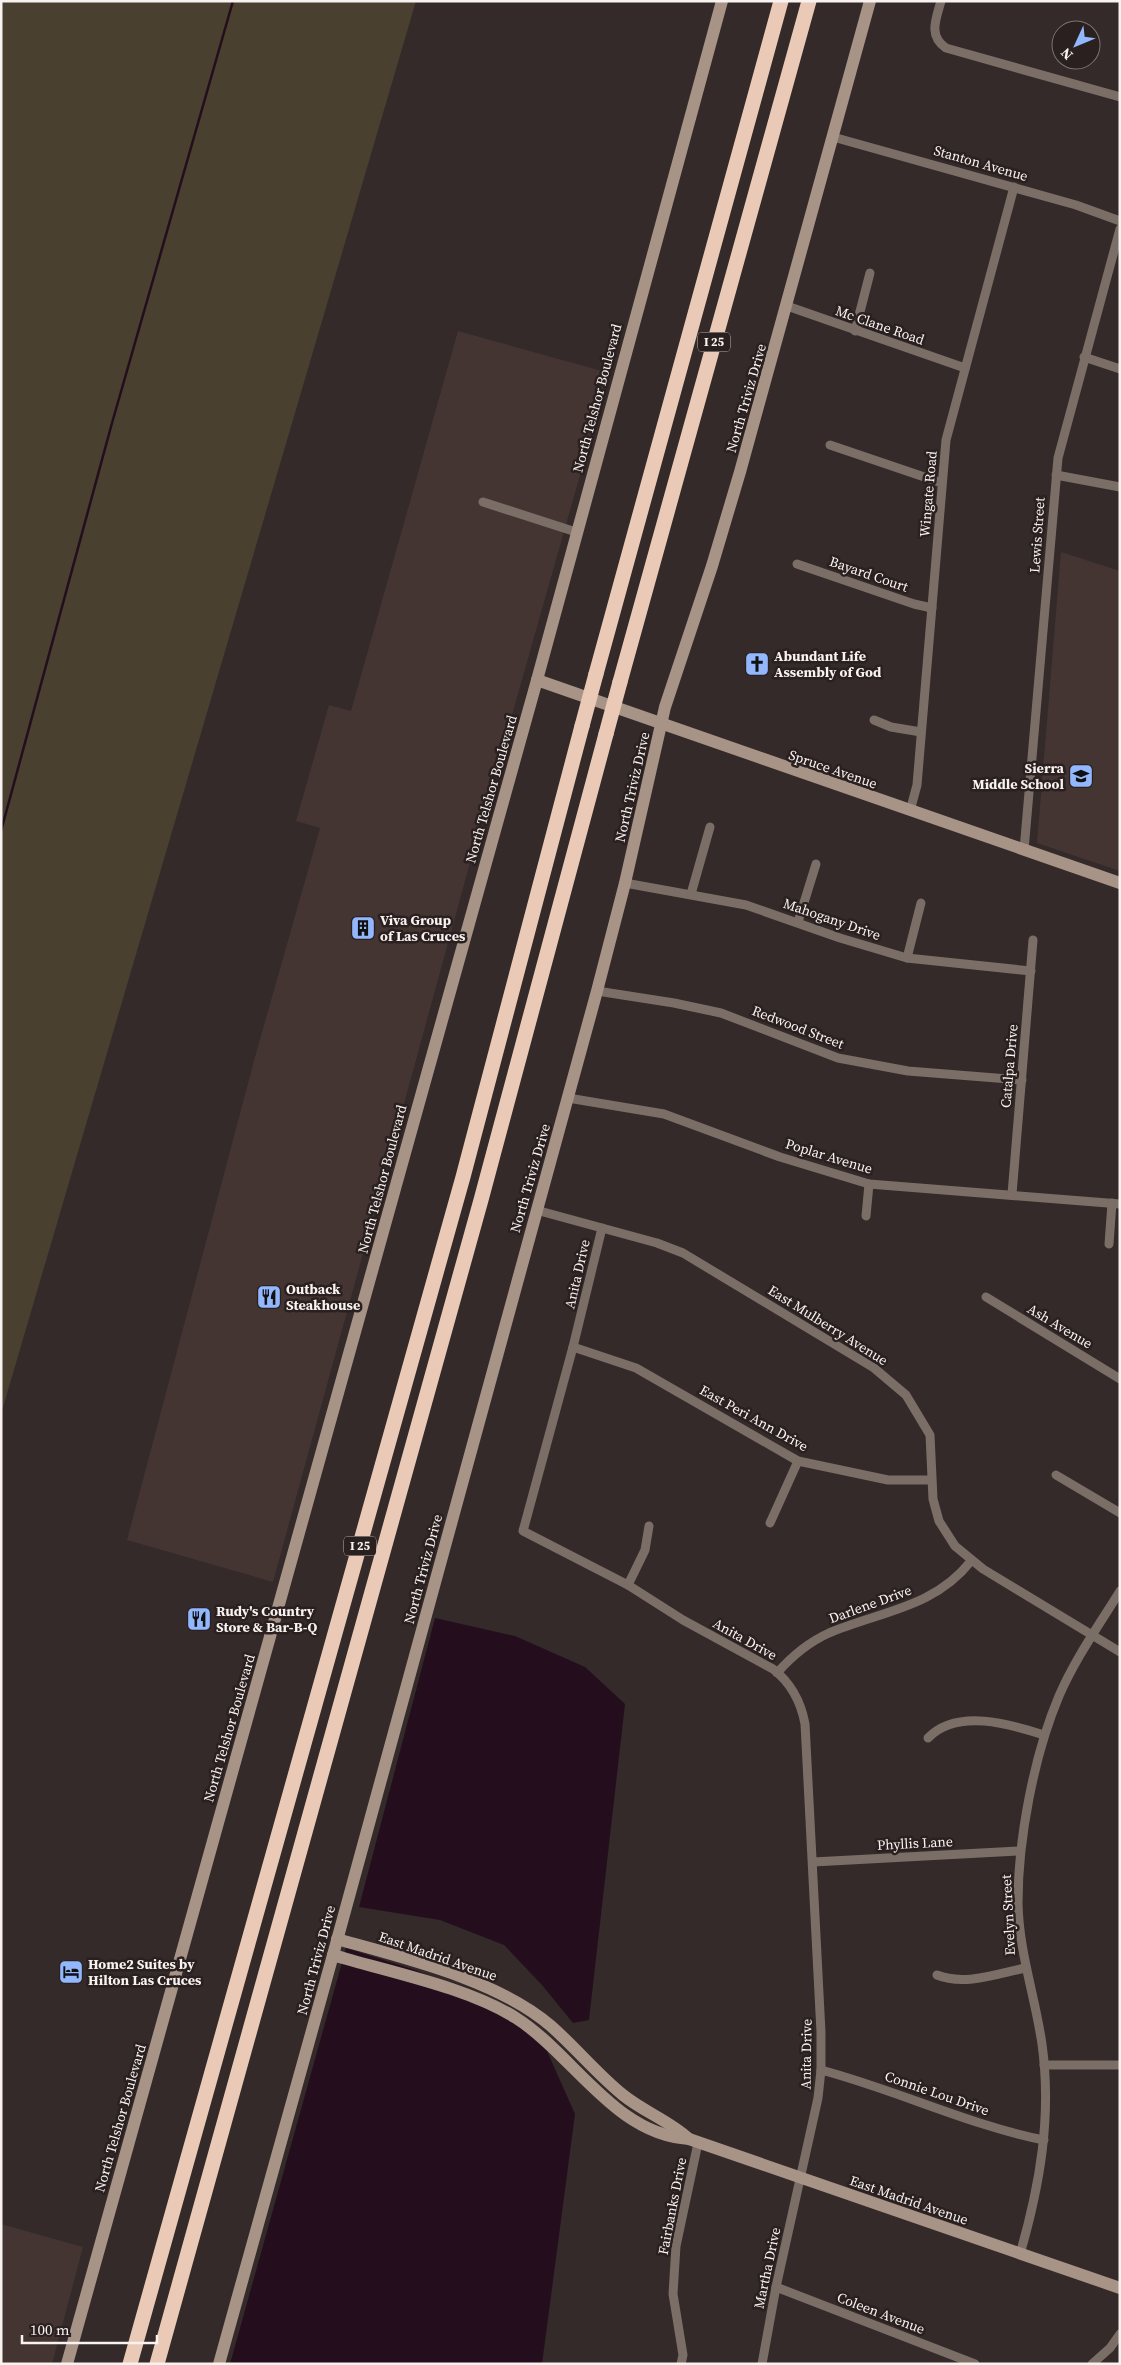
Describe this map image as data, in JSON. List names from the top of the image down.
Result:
{
  "streets": {
    "highway": ["I 25"],
    "street": [
      "Stanton Avenue",
      "Mc Clane Road",
      "North Telshor Boulevard",
      "North Triviz Drive",
      "Wingate Road",
      "Lewis Street",
      "Bayard Court",
      "Spruce Avenue",
      "Mahogany Drive",
      "Redwood Street",
      "Catalpa Drive",
      "Poplar Avenue",
      "Anita Drive",
      "East Mulberry Avenue",
      "Ash Avenue",
      "East Peri Ann Drive",
      "Darlene Drive",
      "Phyllis Lane",
      "Evelyn Street",
      "East Madrid Avenue",
      "Connie Lou Drive",
      "Fairbanks Drive",
      "Martha Drive",
      "Coleen Avenue"
    ]
  },
  "crossings": [
    ["Stanton Avenue", "North Triviz Drive"],
    ["Stanton Avenue", "Wingate Road"],
    ["Mc Clane Road", "North Triviz Drive"],
    ["Mc Clane Road", "Wingate Road"],
    ["North Telshor Boulevard", "Spruce Avenue"],
    ["North Triviz Drive", "Spruce Avenue"],
    ["North Triviz Drive", "Mahogany Drive"],
    ["North Triviz Drive", "Redwood Street"],
    ["North Triviz Drive", "Poplar Avenue"],
    ["North Triviz Drive", "East Mulberry Avenue"],
    ["North Triviz Drive", "East Madrid Avenue"],
    ["Wingate Road", "Bayard Court"],
    ["Wingate Road", "Spruce Avenue"],
    ["Lewis Street", "Spruce Avenue"],
    ["Mahogany Drive", "Catalpa Drive"],
    ["Redwood Street", "Catalpa Drive"],
    ["Catalpa Drive", "Poplar Avenue"],
    ["Anita Drive", "East Mulberry Avenue"],
    ["Anita Drive", "East Peri Ann Drive"],
    ["Anita Drive", "Darlene Drive"],
    ["Anita Drive", "Phyllis Lane"],
    ["Anita Drive", "East Madrid Avenue"],
    ["Anita Drive", "Connie Lou Drive"],
    ["Anita Drive", "Martha Drive"],
    ["East Mulberry Avenue", "East Peri Ann Drive"],
    ["East Mulberry Avenue", "Darlene Drive"],
    ["East Mulberry Avenue", "Evelyn Street"],
    ["Phyllis Lane", "Evelyn Street"],
    ["Evelyn Street", "East Madrid Avenue"],
    ["Evelyn Street", "Connie Lou Drive"],
    ["East Madrid Avenue", "Fairbanks Drive"],
    ["East Madrid Avenue", "Martha Drive"],
    ["Martha Drive", "Coleen Avenue"]
  ],
  "places": {
    "church": ["Abundant Life Assembly of God"],
    "school or university": ["Sierra Middle School"],
    "building": ["Viva Group of Las Cruces"],
    "restaurant": ["Outback Steakhouse", "Rudy's Country Store & Bar-B-Q"],
    "hotel": ["Home2 Suites by Hilton Las Cruces"]
  },
  "scale_bar": "100 m",
  "north": "bottom left"
}
